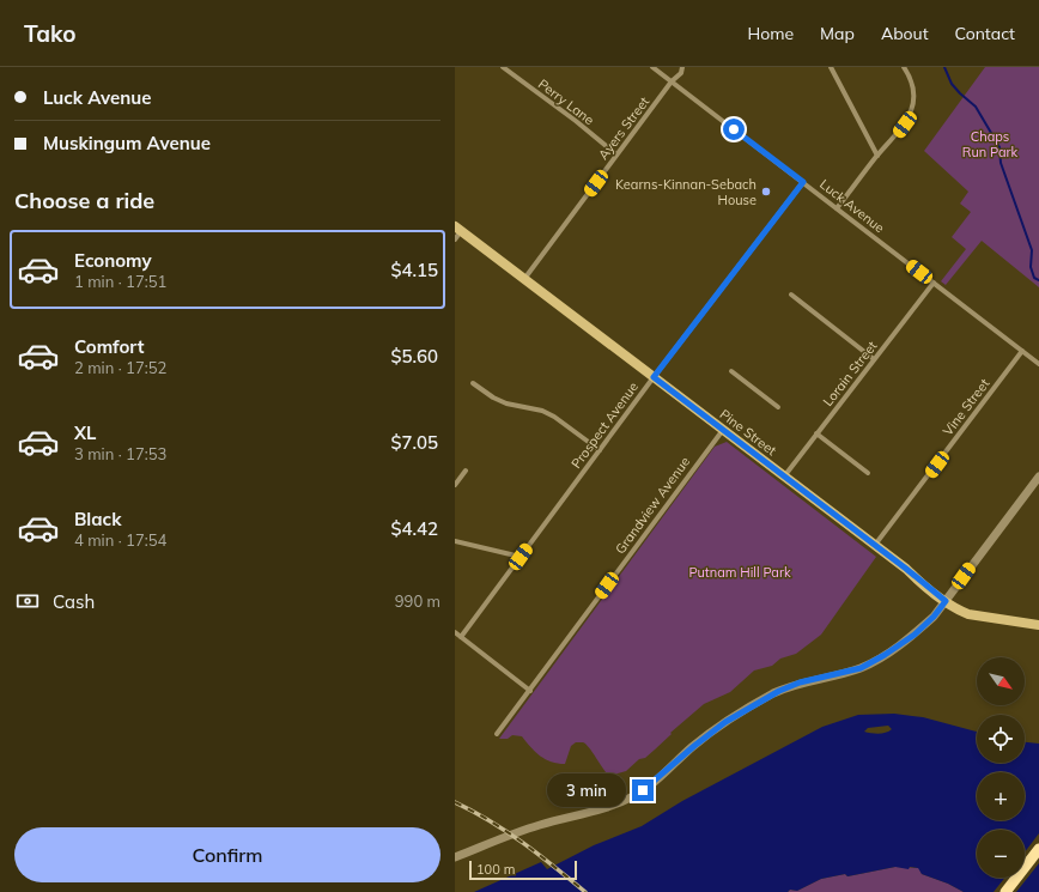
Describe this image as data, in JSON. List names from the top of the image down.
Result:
{
  "streets": {
    "main road": ["Pine Street"],
    "street": [
      "Perry Lane",
      "Ayers Street",
      "Luck Avenue",
      "Lorain Street",
      "Vine Street",
      "Prospect Avenue",
      "Grandview Avenue"
    ]
  },
  "crossings": [
    ["Perry Lane", "Ayers Street"],
    ["Ayers Street", "Luck Avenue"],
    ["Ayers Street", "Pine Street"],
    ["Luck Avenue", "Lorain Street"],
    ["Luck Avenue", "Vine Street"],
    ["Luck Avenue", "Prospect Avenue"],
    ["Lorain Street", "Pine Street"],
    ["Vine Street", "Pine Street"],
    ["Prospect Avenue", "Pine Street"],
    ["Pine Street", "Grandview Avenue"]
  ],
  "parks": ["Chaps Run Park", "Putnam Hill Park"],
  "places": ["Kearns-Kinnan-Sebach House"],
  "scale_bar": "100 m",
  "north": "bottom right",
  "page": {
    "header": "Tako",
    "nav": [
      "Home",
      "Map",
      "About",
      "Contact"
    ],
    "banner": ["Luck Avenue", "Muskingum Avenue"],
    "heading": "Choose a ride",
    "list": [
      {
        "name": "Economy",
        "note": "1 min · 17:51",
        "value": "$4.15"
      },
      {
        "name": "Comfort",
        "note": "2 min · 17:52",
        "value": "$5.60"
      },
      {
        "name": "XL",
        "note": "3 min · 17:53",
        "value": "$7.05"
      },
      {
        "name": "Black",
        "note": "4 min · 17:54",
        "value": "$4.42"
      }
    ],
    "pay": ["Cash", "990 m"],
    "map_buttons": ["+", "−"],
    "bubble": "3 min",
    "buttons": "Confirm",
    "scale": "100 m"
  }
}
